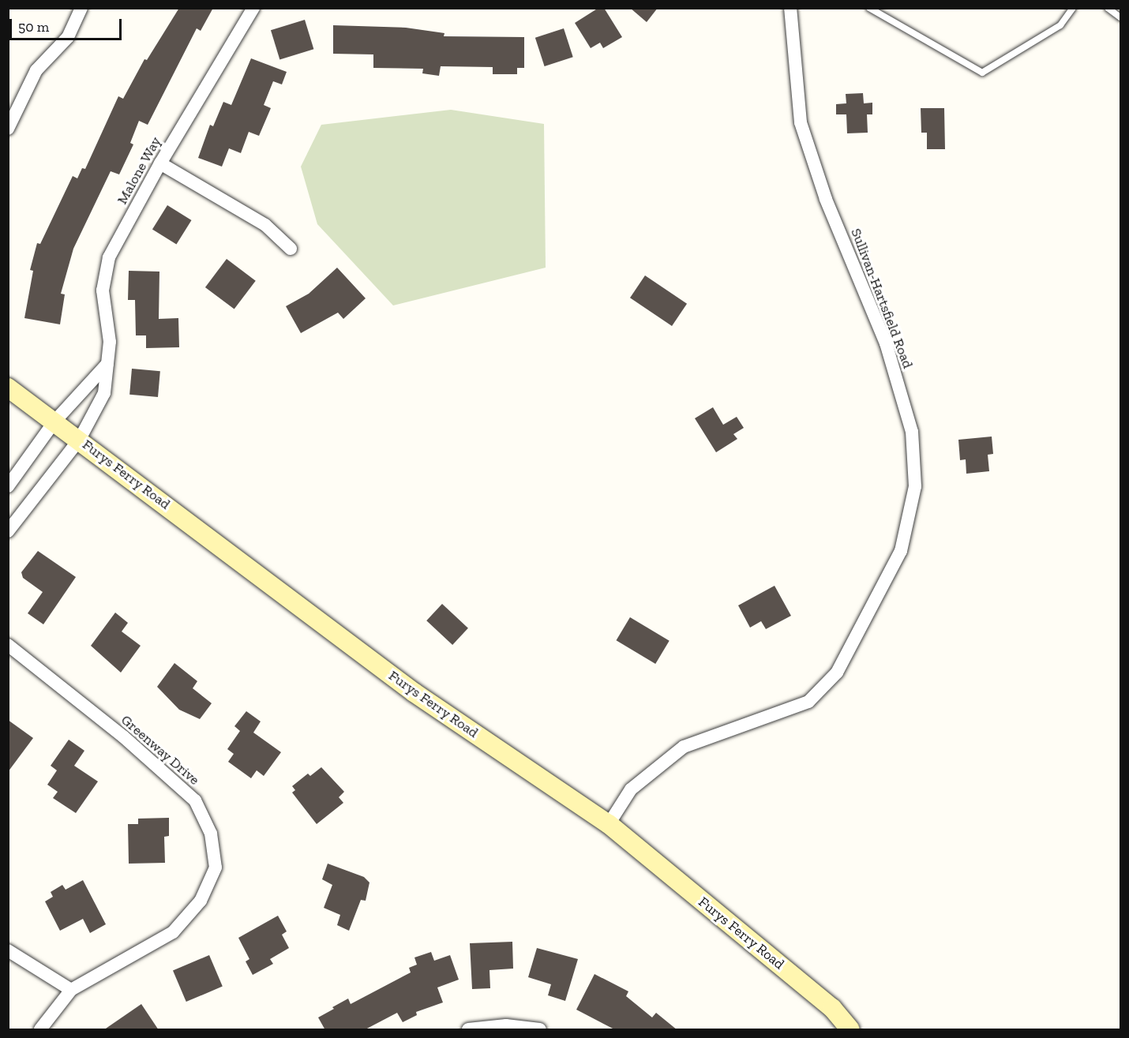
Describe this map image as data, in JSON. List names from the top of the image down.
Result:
{
  "streets": {
    "main road": ["Furys Ferry Road"],
    "street": ["Malone Way", "Sullivan-Hartsfield Road", "Greenway Drive"]
  },
  "crossings": [
    ["Malone Way", "Furys Ferry Road"],
    ["Sullivan-Hartsfield Road", "Furys Ferry Road"]
  ],
  "scale_bar": "50 m"
}
